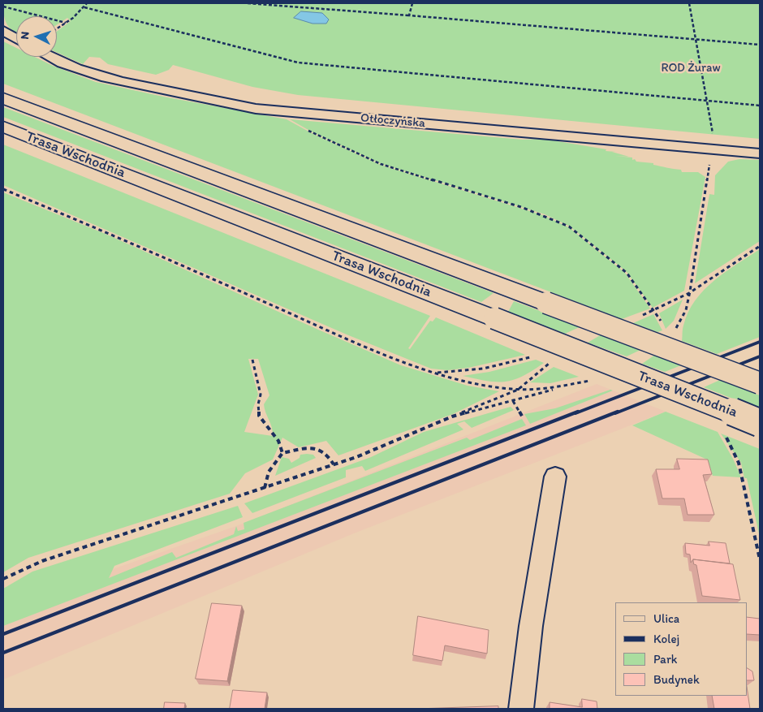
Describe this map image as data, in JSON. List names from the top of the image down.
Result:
{
  "streets": {
    "main road": ["Trasa Wschodnia"],
    "street": ["Otłoczyńska"]
  },
  "parks": ["ROD Żuraw"],
  "legend": [
    "Ulica",
    "Kolej",
    "Park",
    "Budynek"
  ],
  "north": "left"
}
